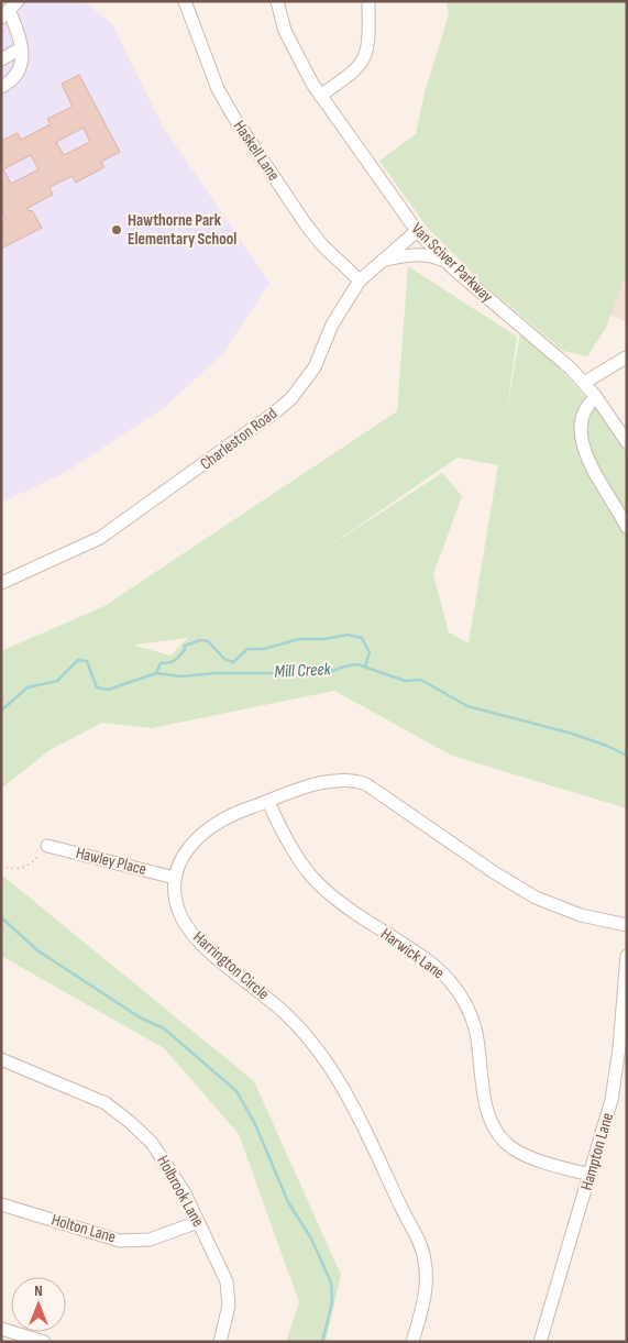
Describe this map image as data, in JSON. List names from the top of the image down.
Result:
{
  "streets": {
    "street": [
      "Haskell Lane",
      "Van Sciver Parkway",
      "Charleston Road",
      "Hawley Place",
      "Harwick Lane",
      "Harrington Circle",
      "Hampton Lane",
      "Holbrook Lane",
      "Holton Lane"
    ]
  },
  "crossings": [
    ["Haskell Lane", "Charleston Road"],
    ["Van Sciver Parkway", "Charleston Road"],
    ["Hawley Place", "Harrington Circle"],
    ["Harwick Lane", "Harrington Circle"],
    ["Harwick Lane", "Hampton Lane"],
    ["Holbrook Lane", "Holton Lane"]
  ],
  "water": ["Mill Creek"],
  "places": ["Hawthorne Park Elementary School"],
  "north": "top"
}
